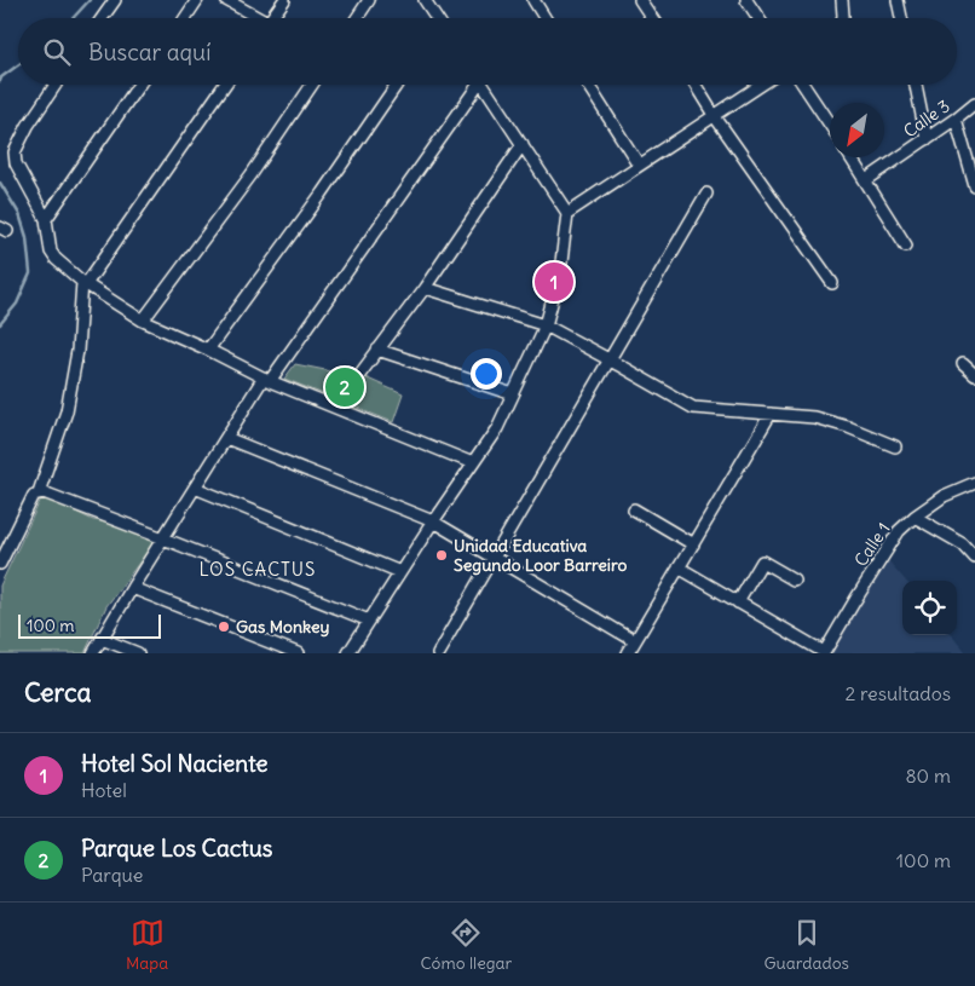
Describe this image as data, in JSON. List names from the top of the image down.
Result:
{
  "streets": {
    "street": ["Calle 3", "Calle 1"]
  },
  "districts": ["LOS CACTUS"],
  "places": ["Unidad Educativa Segundo Loor Barreiro", "Gas Monkey"],
  "scale_bar": "100 m",
  "north": "bottom left",
  "page": {
    "search": "Buscar aquí",
    "pins": ["1", "2"],
    "scale": "100 m",
    "heading": ["Cerca", "2 resultados"],
    "list": [
      {
        "mark": "1",
        "name": "Hotel Sol Naciente",
        "note": "Hotel",
        "value": "80 m"
      },
      {
        "mark": "2",
        "name": "Parque Los Cactus",
        "note": "Parque",
        "value": "100 m"
      }
    ],
    "nav": ["Mapa", "Cómo llegar", "Guardados"]
  }
}
